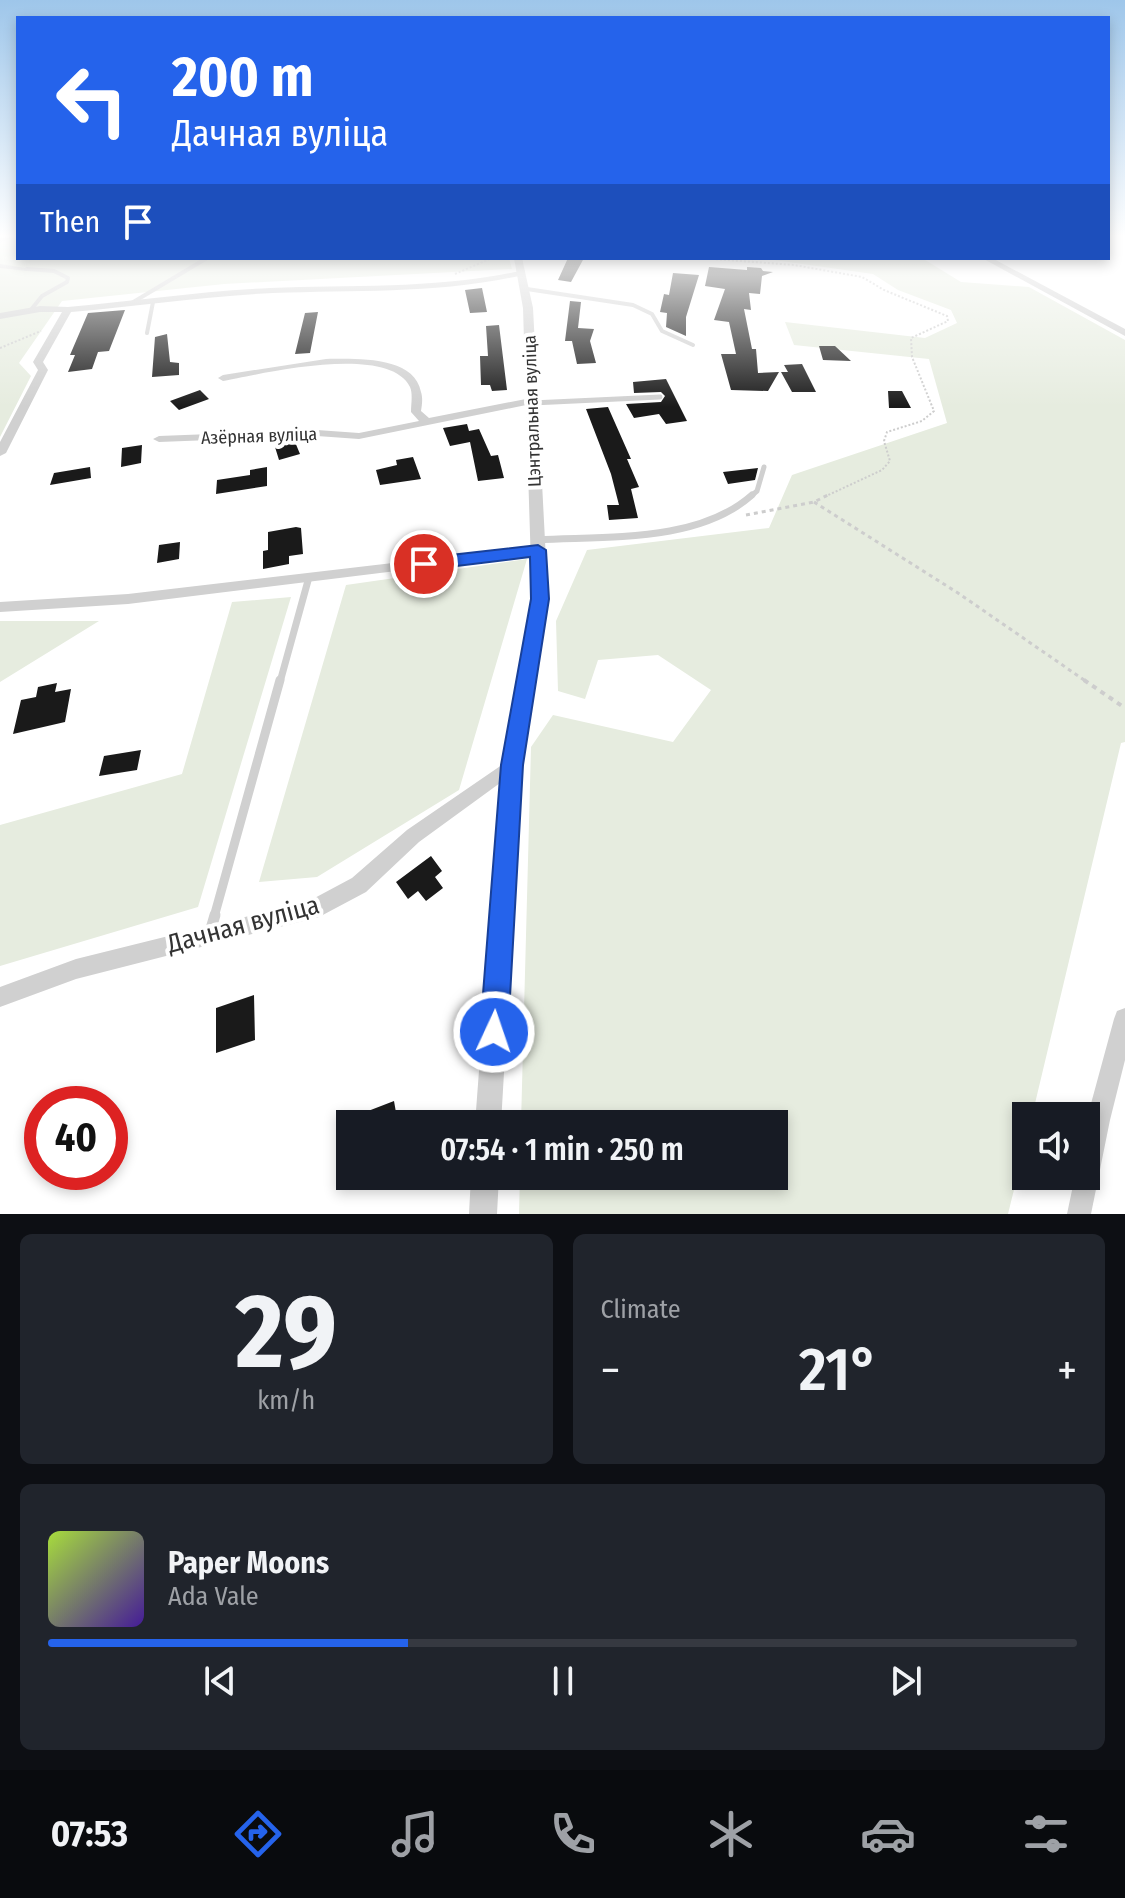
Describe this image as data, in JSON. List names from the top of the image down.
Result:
{
  "streets": {
    "street": ["Цэнтральная вуліца", "Азёрная вуліца", "Дачная вуліца"]
  },
  "crossings": [
    ["Цэнтральная вуліца", "Дачная вуліца"]
  ],
  "page": {
    "turn": ["200 m", "Дачная вуліца"],
    "then": "Then",
    "limit": "40",
    "trip": "07:54 · 1 min · 250 m",
    "tile": [
      ["29", "km/h"],
      "Climate"
    ],
    "heat": ["−", "21°", "+"],
    "song": ["Paper Moons", "Ada Vale"],
    "tabs": "07:53"
  }
}
